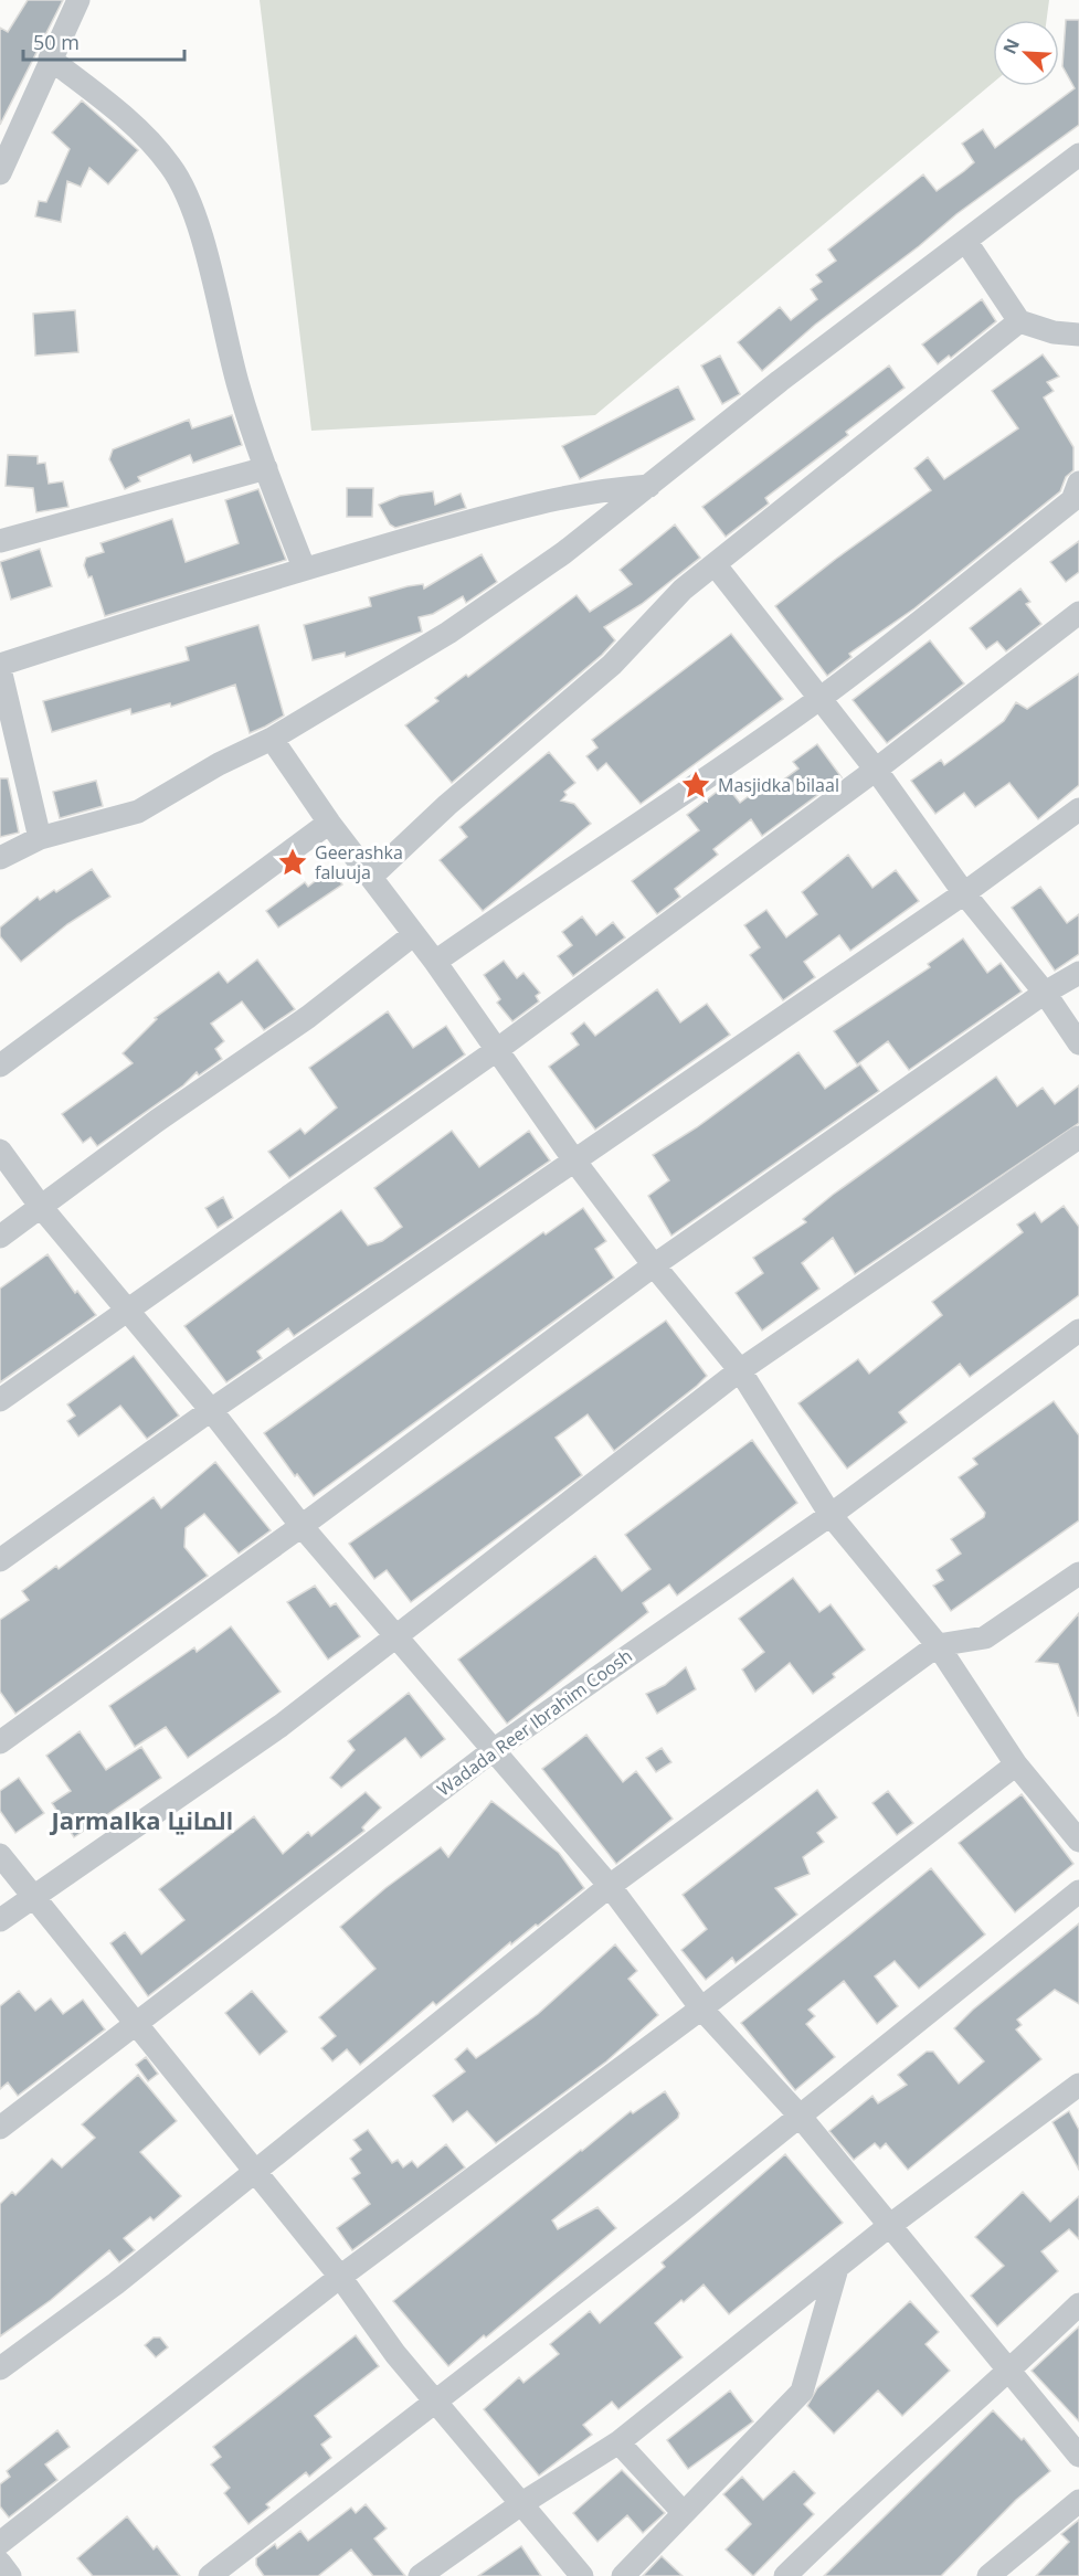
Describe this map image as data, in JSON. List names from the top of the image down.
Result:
{
  "streets": {
    "street": ["Wadada Reer Ibrahim Coosh"]
  },
  "districts": ["Jarmalka المانيا"],
  "places": {
    "place": ["Masjidka bilaal", "Geerashka faluuja"]
  },
  "scale_bar": "50 m",
  "north": "top left"
}
